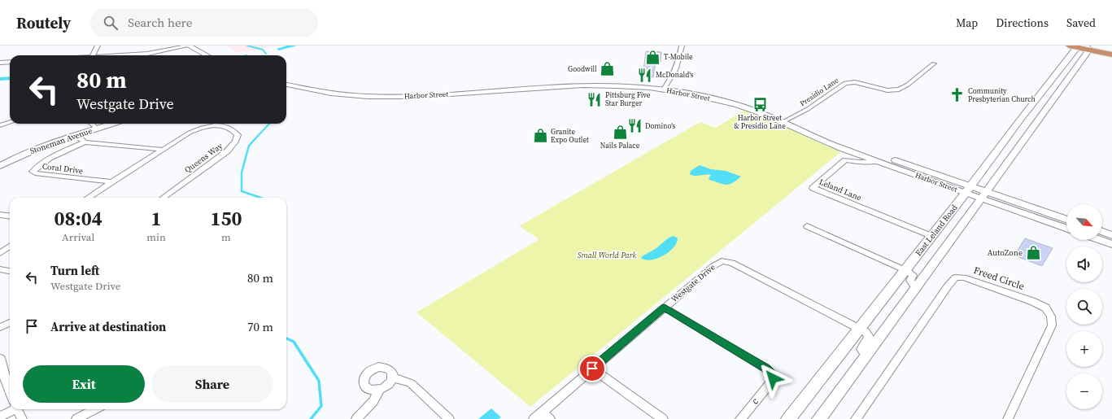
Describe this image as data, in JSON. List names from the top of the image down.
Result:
{
  "streets": {
    "main road": ["East Leland Road"],
    "street": [
      "Presidio Lane",
      "Harbor Street",
      "Stoneman Avenue",
      "Queens Way",
      "Coral Drive",
      "Leland Lane",
      "Freed Circle",
      "Westgate Drive",
      "c"
    ]
  },
  "crossings": [
    ["Presidio Lane", "Harbor Street"],
    ["Harbor Street", "East Leland Road"],
    ["Leland Lane", "East Leland Road"],
    ["East Leland Road", "Westgate Drive"],
    ["Westgate Drive", "c"]
  ],
  "parks": ["Small World Park"],
  "places": {
    "shop": [
      "T-Mobile",
      "Goodwill",
      "Nails Palace",
      "Granite Expo Outlet",
      "AutoZone"
    ],
    "restaurant": ["McDonald's", "Pittsburg Five Star Burger", "Domino's"],
    "church": ["Community Presbyterian Church"],
    "bus stop": ["Harbor Street & Presidio Lane"]
  },
  "north": "bottom right",
  "page": {
    "header": "Routely",
    "search": "Search here",
    "nav": ["Map", "Directions", "Saved"],
    "turn": ["80 m", "Westgate Drive"],
    "eta": [
      "08:04",
      "Arrival",
      "1",
      "min",
      "150",
      "m"
    ],
    "map_buttons": ["+", "−"],
    "list": [
      {
        "name": "Turn left",
        "note": "Westgate Drive",
        "value": "80 m"
      },
      {
        "name": "Arrive at destination",
        "value": "70 m"
      }
    ],
    "buttons": ["Exit", "Share"]
  }
}
